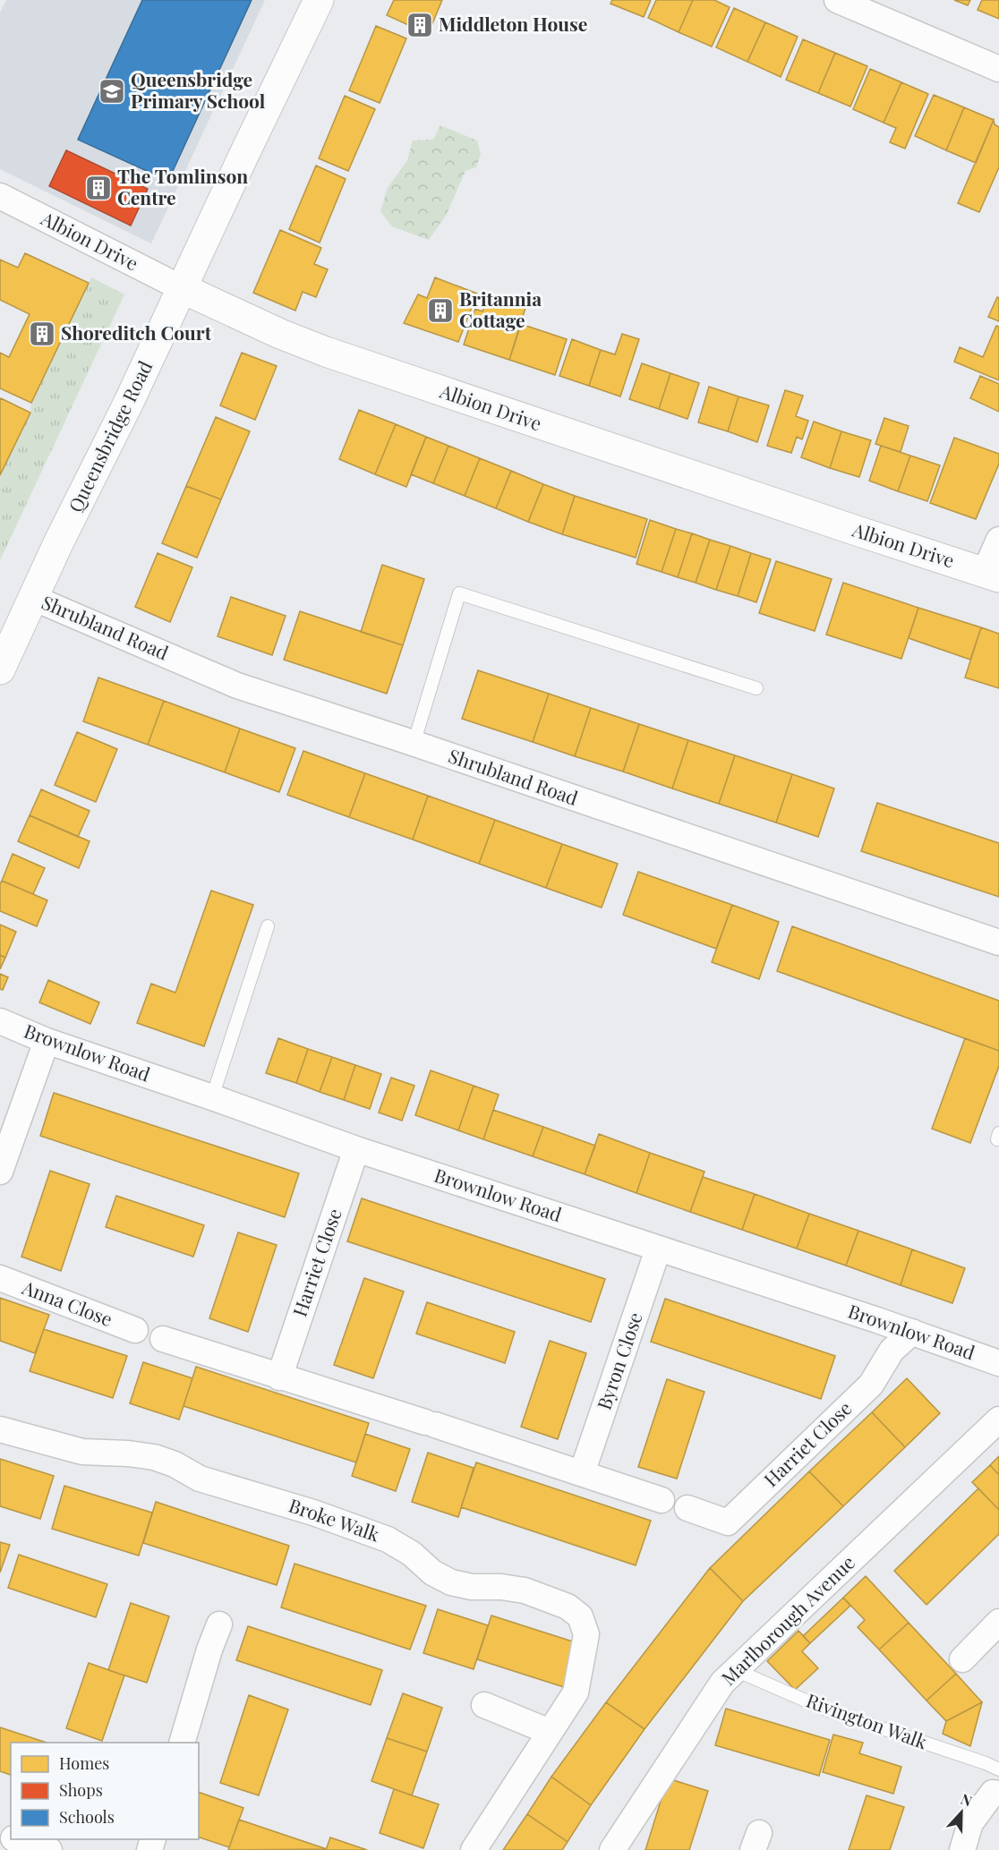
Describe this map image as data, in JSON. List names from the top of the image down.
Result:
{
  "streets": {
    "street": [
      "Albion Drive",
      "Queensbridge Road",
      "Shrubland Road",
      "Brownlow Road",
      "Harriet Close",
      "Anna Close",
      "Byron Close",
      "Broke Walk",
      "Marlborough Avenue"
    ],
    "lane": ["Rivington Walk"]
  },
  "crossings": [
    ["Albion Drive", "Queensbridge Road"],
    ["Queensbridge Road", "Shrubland Road"],
    ["Brownlow Road", "Harriet Close"],
    ["Brownlow Road", "Byron Close"],
    ["Marlborough Avenue", "Rivington Walk"]
  ],
  "places": {
    "building": [
      "Middleton House",
      "The Tomlinson Centre",
      "Britannia Cottage",
      "Shoreditch Court"
    ],
    "school or university": ["Queensbridge Primary School"]
  },
  "legend": ["Homes", "Shops", "Schools"],
  "north": "top"
}
